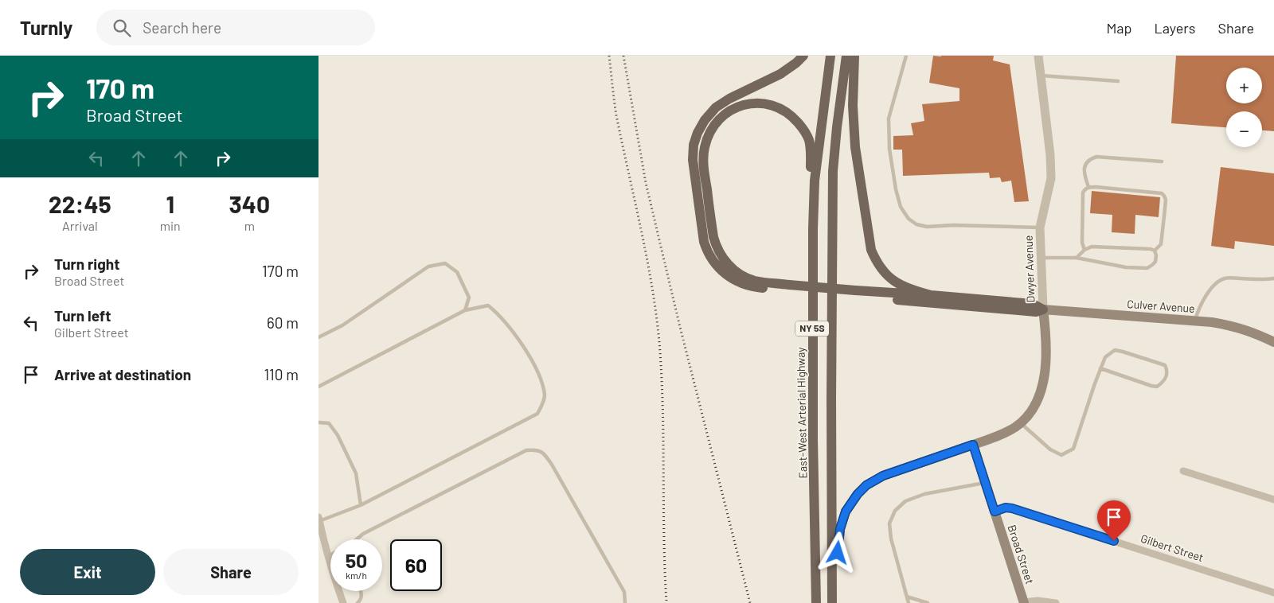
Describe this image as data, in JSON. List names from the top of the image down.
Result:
{
  "streets": {
    "main road": [
      "Dwyer Avenue",
      "Culver Avenue",
      "NY 5S",
      "East-West Arterial Highway",
      "Broad Street"
    ],
    "street": ["Gilbert Street"]
  },
  "crossings": [
    ["Dwyer Avenue", "Culver Avenue"],
    ["Dwyer Avenue", "Broad Street"],
    ["Gilbert Street", "Broad Street"]
  ],
  "page": {
    "header": "Turnly",
    "search": "Search here",
    "nav": ["Map", "Layers", "Share"],
    "turn": ["170 m", "Broad Street"],
    "map_buttons": ["+", "−"],
    "eta": [
      "22:45",
      "Arrival",
      "1",
      "min",
      "340",
      "m"
    ],
    "list": [
      {
        "name": "Turn right",
        "note": "Broad Street",
        "value": "170 m"
      },
      {
        "name": "Turn left",
        "note": "Gilbert Street",
        "value": "60 m"
      },
      {
        "name": "Arrive at destination",
        "value": "110 m"
      }
    ],
    "speed": "50 km/h",
    "limit": "60",
    "buttons": ["Exit", "Share"]
  }
}
